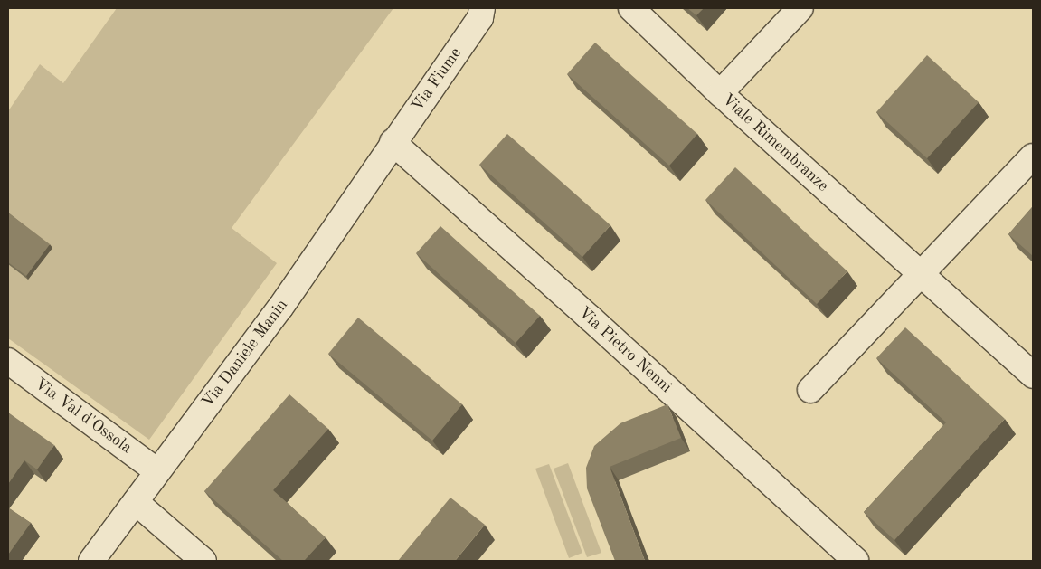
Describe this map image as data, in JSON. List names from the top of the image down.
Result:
{
  "streets": {
    "street": [
      "Via Fiume",
      "Viale Rimembranze",
      "Via Pietro Nenni",
      "Via Daniele Manin",
      "Via Val d'Ossola"
    ]
  },
  "crossings": [
    ["Via Fiume", "Via Pietro Nenni"],
    ["Via Fiume", "Via Daniele Manin"],
    ["Via Pietro Nenni", "Via Daniele Manin"],
    ["Via Daniele Manin", "Via Val d'Ossola"]
  ]
}
